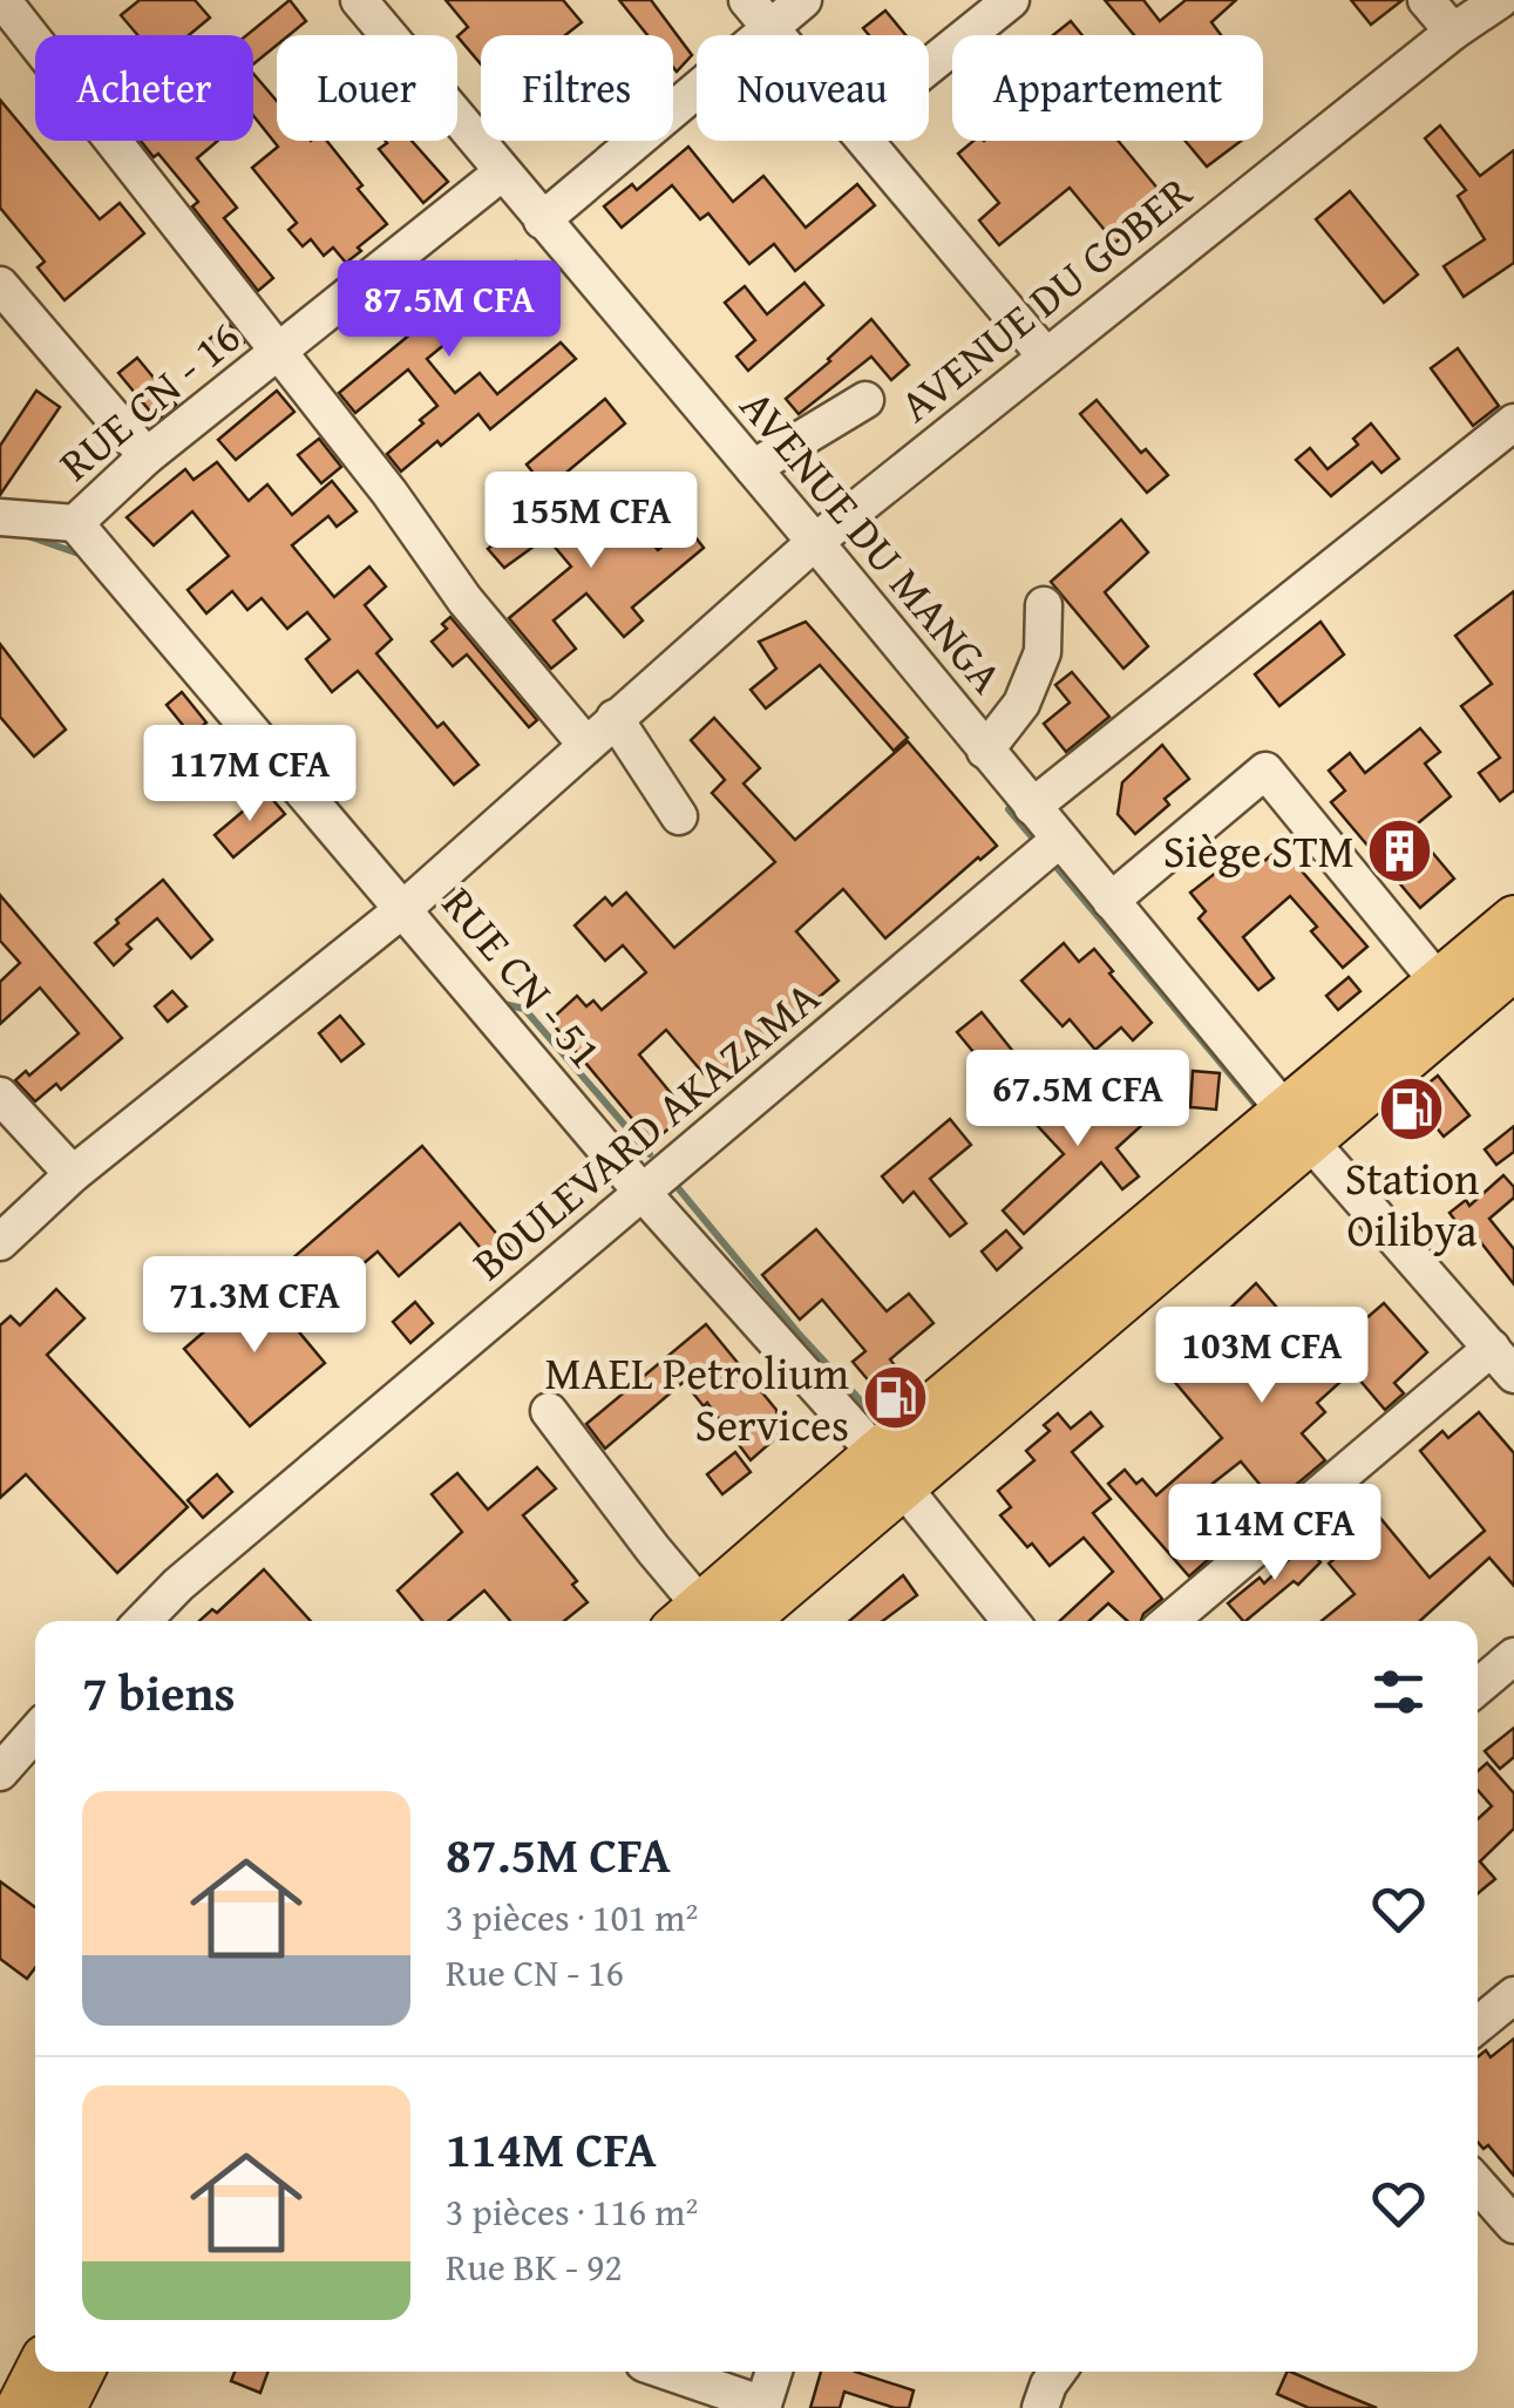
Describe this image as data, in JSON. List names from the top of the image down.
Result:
{
  "streets": {
    "street": [
      "AVENUE DU GOBER",
      "RUE CN - 16",
      "AVENUE DU MANGA",
      "RUE CN - 51",
      "BOULEVARD AKAZAMA"
    ]
  },
  "crossings": [
    ["AVENUE DU GOBER", "AVENUE DU MANGA"],
    ["AVENUE DU GOBER", "RUE CN - 51"],
    ["RUE CN - 16", "AVENUE DU MANGA"],
    ["RUE CN - 16", "RUE CN - 51"],
    ["AVENUE DU MANGA", "BOULEVARD AKAZAMA"],
    ["RUE CN - 51", "BOULEVARD AKAZAMA"]
  ],
  "places": {
    "building": ["Siège STM"],
    "fuel station": ["Station Oilibya", "MAEL Petrolium Services"]
  },
  "page": {
    "chip": [
      "Acheter",
      "Louer",
      "Filtres",
      "Nouveau",
      "Appartement"
    ],
    "price": [
      "87.5M CFA",
      "155M CFA",
      "117M CFA",
      "67.5M CFA",
      "71.3M CFA",
      "103M CFA",
      "114M CFA"
    ],
    "heading": "7 biens",
    "list": [
      {
        "name": "87.5M CFA",
        "note": "3 pièces · 101 m² · Rue CN - 16"
      },
      {
        "name": "114M CFA",
        "note": "3 pièces · 116 m² · Rue BK - 92"
      }
    ]
  }
}
